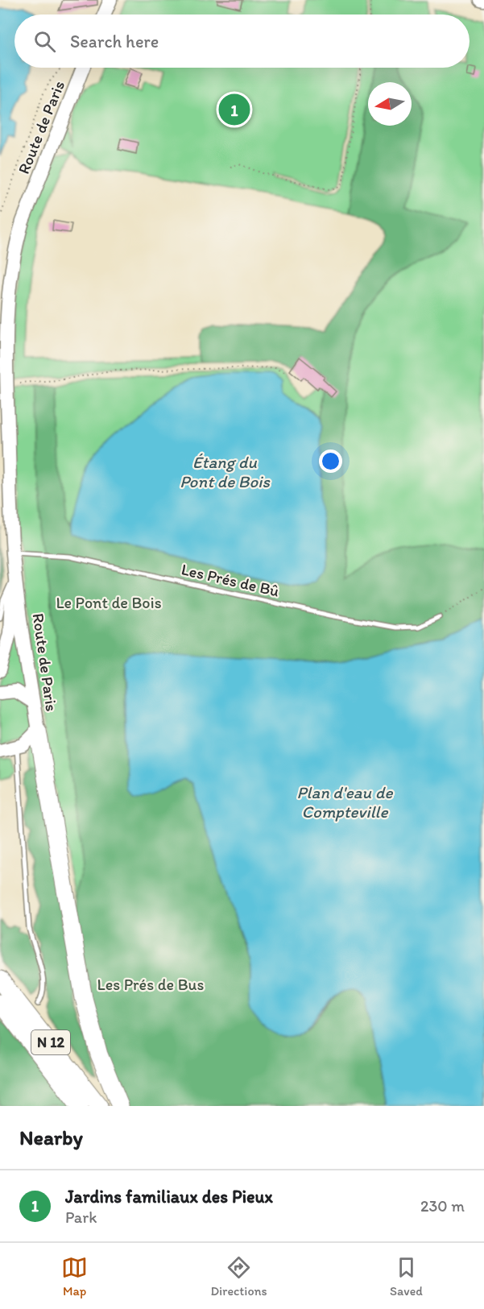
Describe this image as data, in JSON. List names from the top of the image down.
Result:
{
  "streets": {
    "highway": ["N 12"],
    "street": ["Route de Paris"],
    "lane": ["Les Prés de Bû"]
  },
  "crossings": [
    ["Route de Paris", "Les Prés de Bû"]
  ],
  "water": ["Étang du Pont de Bois", "Plan d'eau de Compteville"],
  "parks": ["Le Pont de Bois", "Les Prés de Bus"],
  "north": "left",
  "page": {
    "search": "Search here",
    "pins": "1",
    "heading": "Nearby",
    "list": [
      {
        "mark": "1",
        "name": "Jardins familiaux des Pieux",
        "note": "Park",
        "value": "230 m"
      }
    ],
    "nav": ["Map", "Directions", "Saved"]
  }
}
